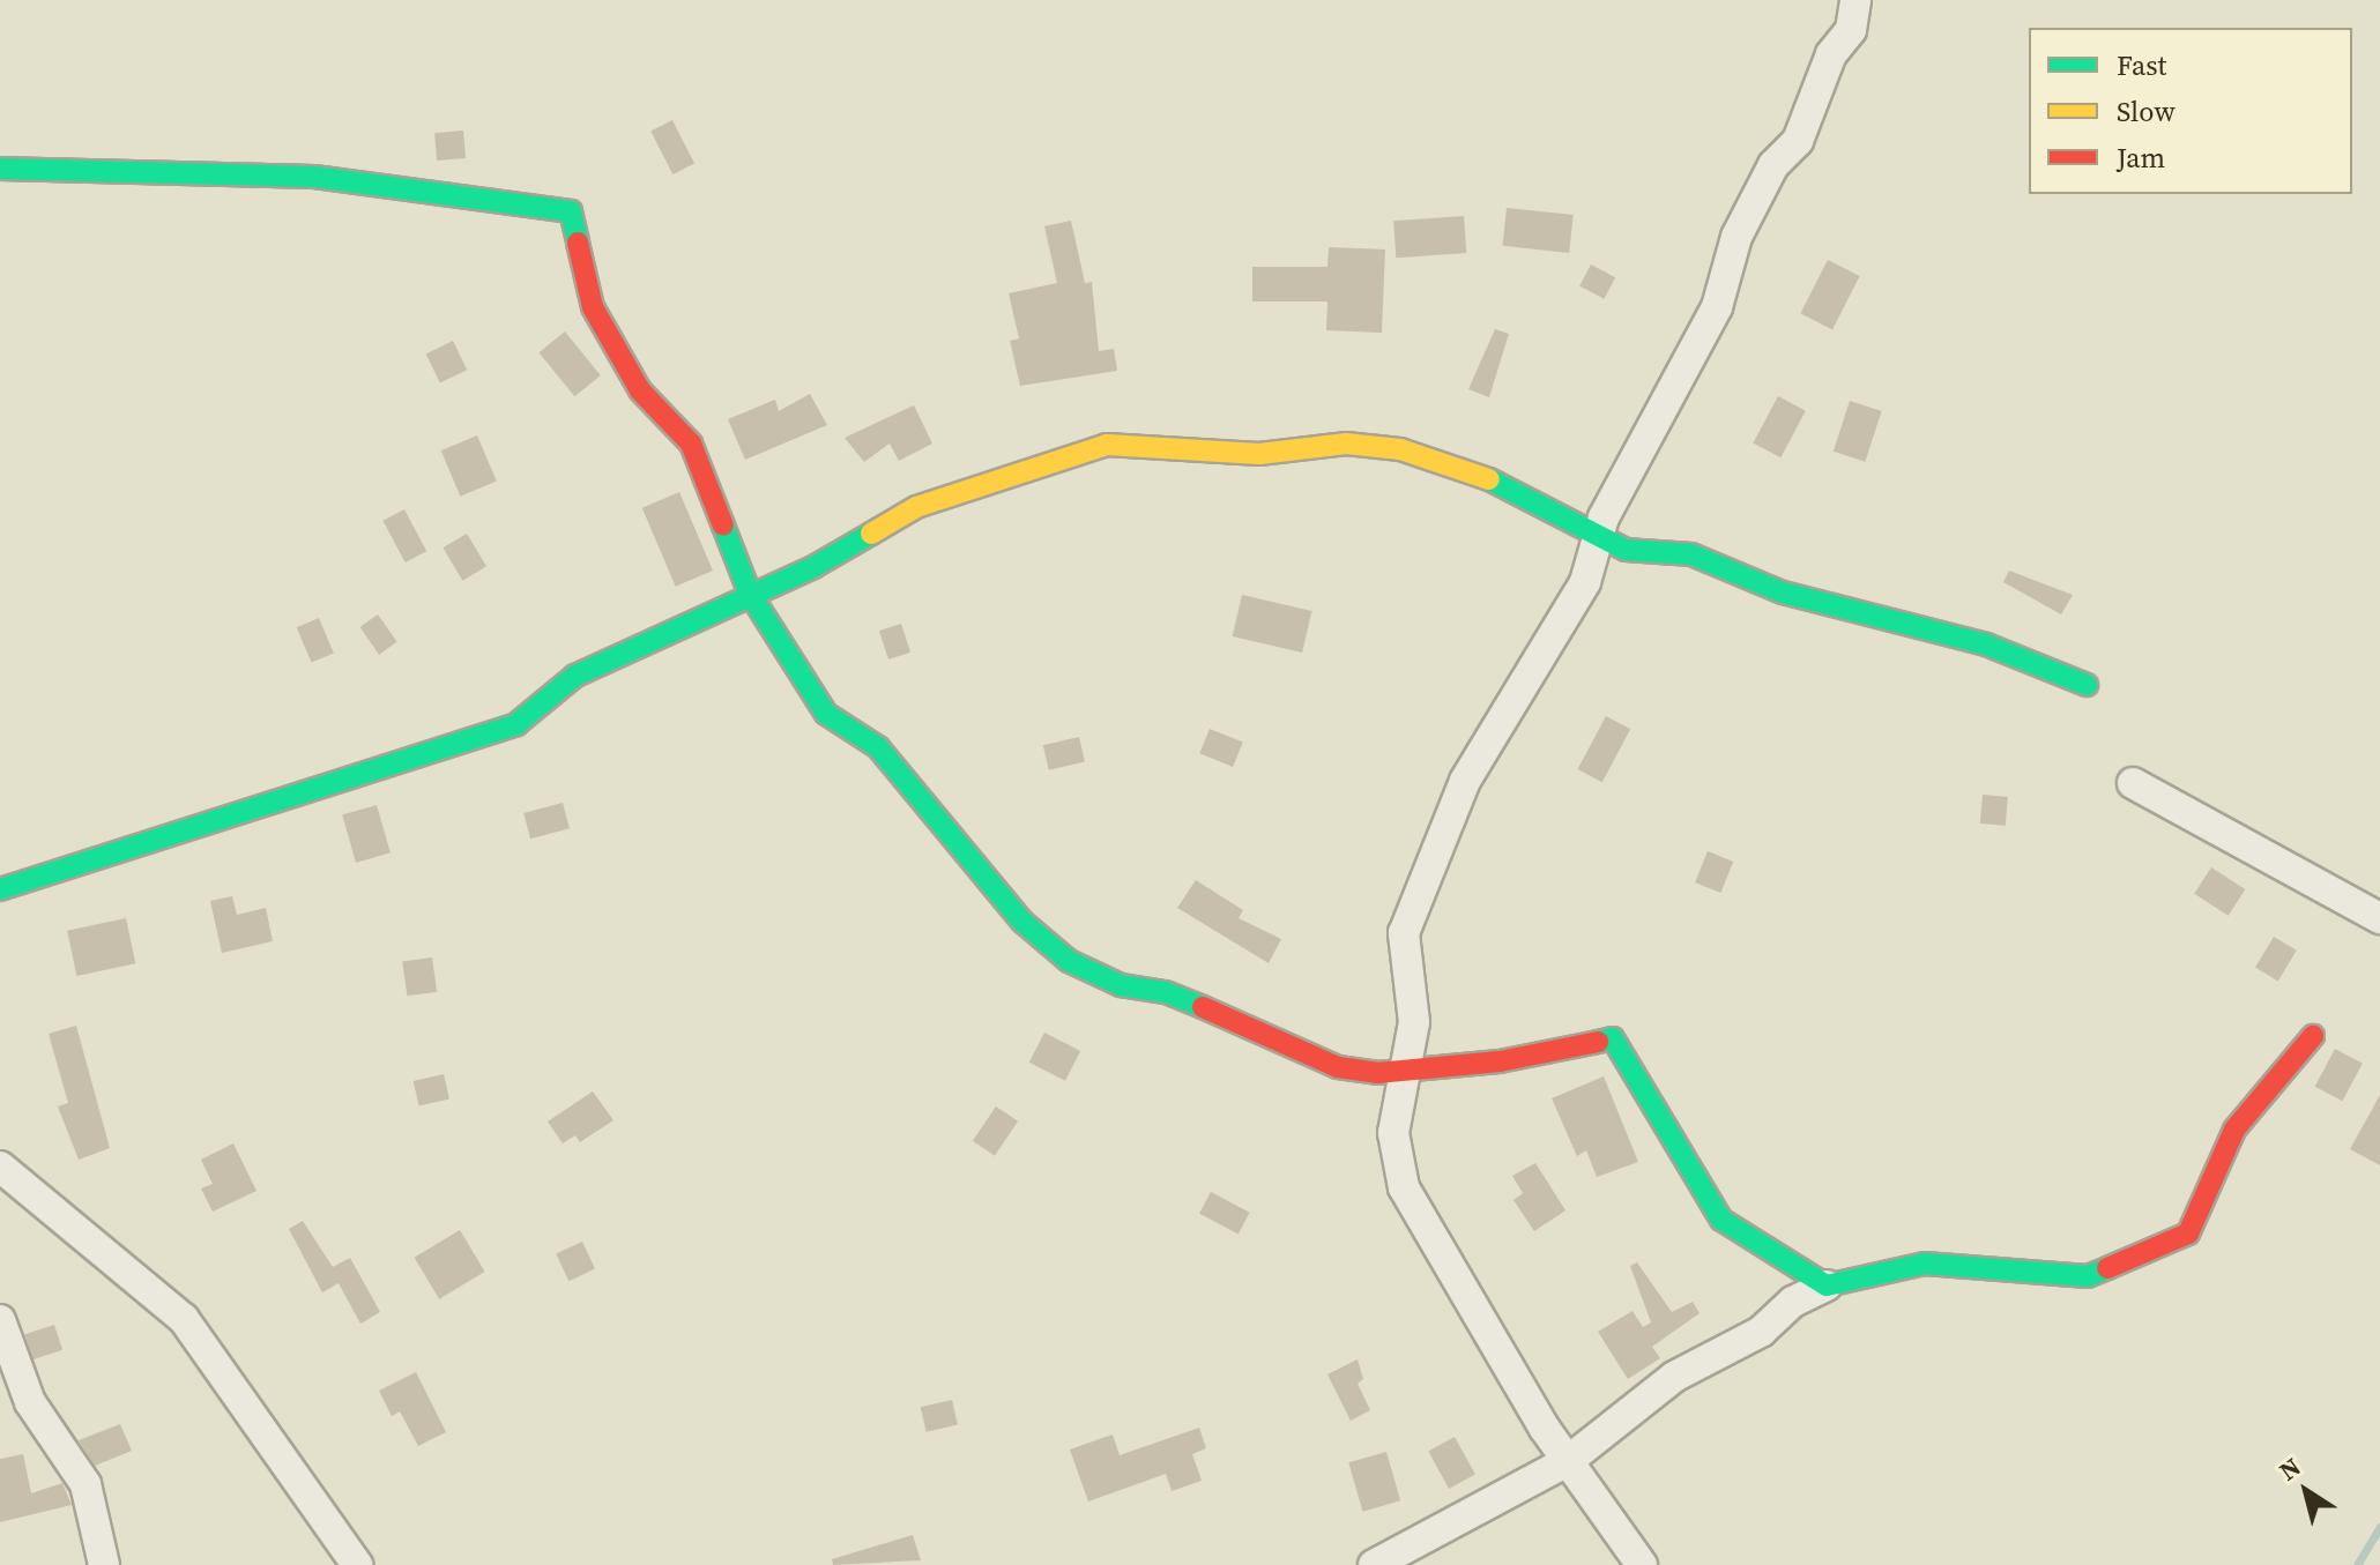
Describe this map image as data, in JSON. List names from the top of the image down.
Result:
{
  "legend": ["Fast", "Slow", "Jam"],
  "north": "top left"
}
